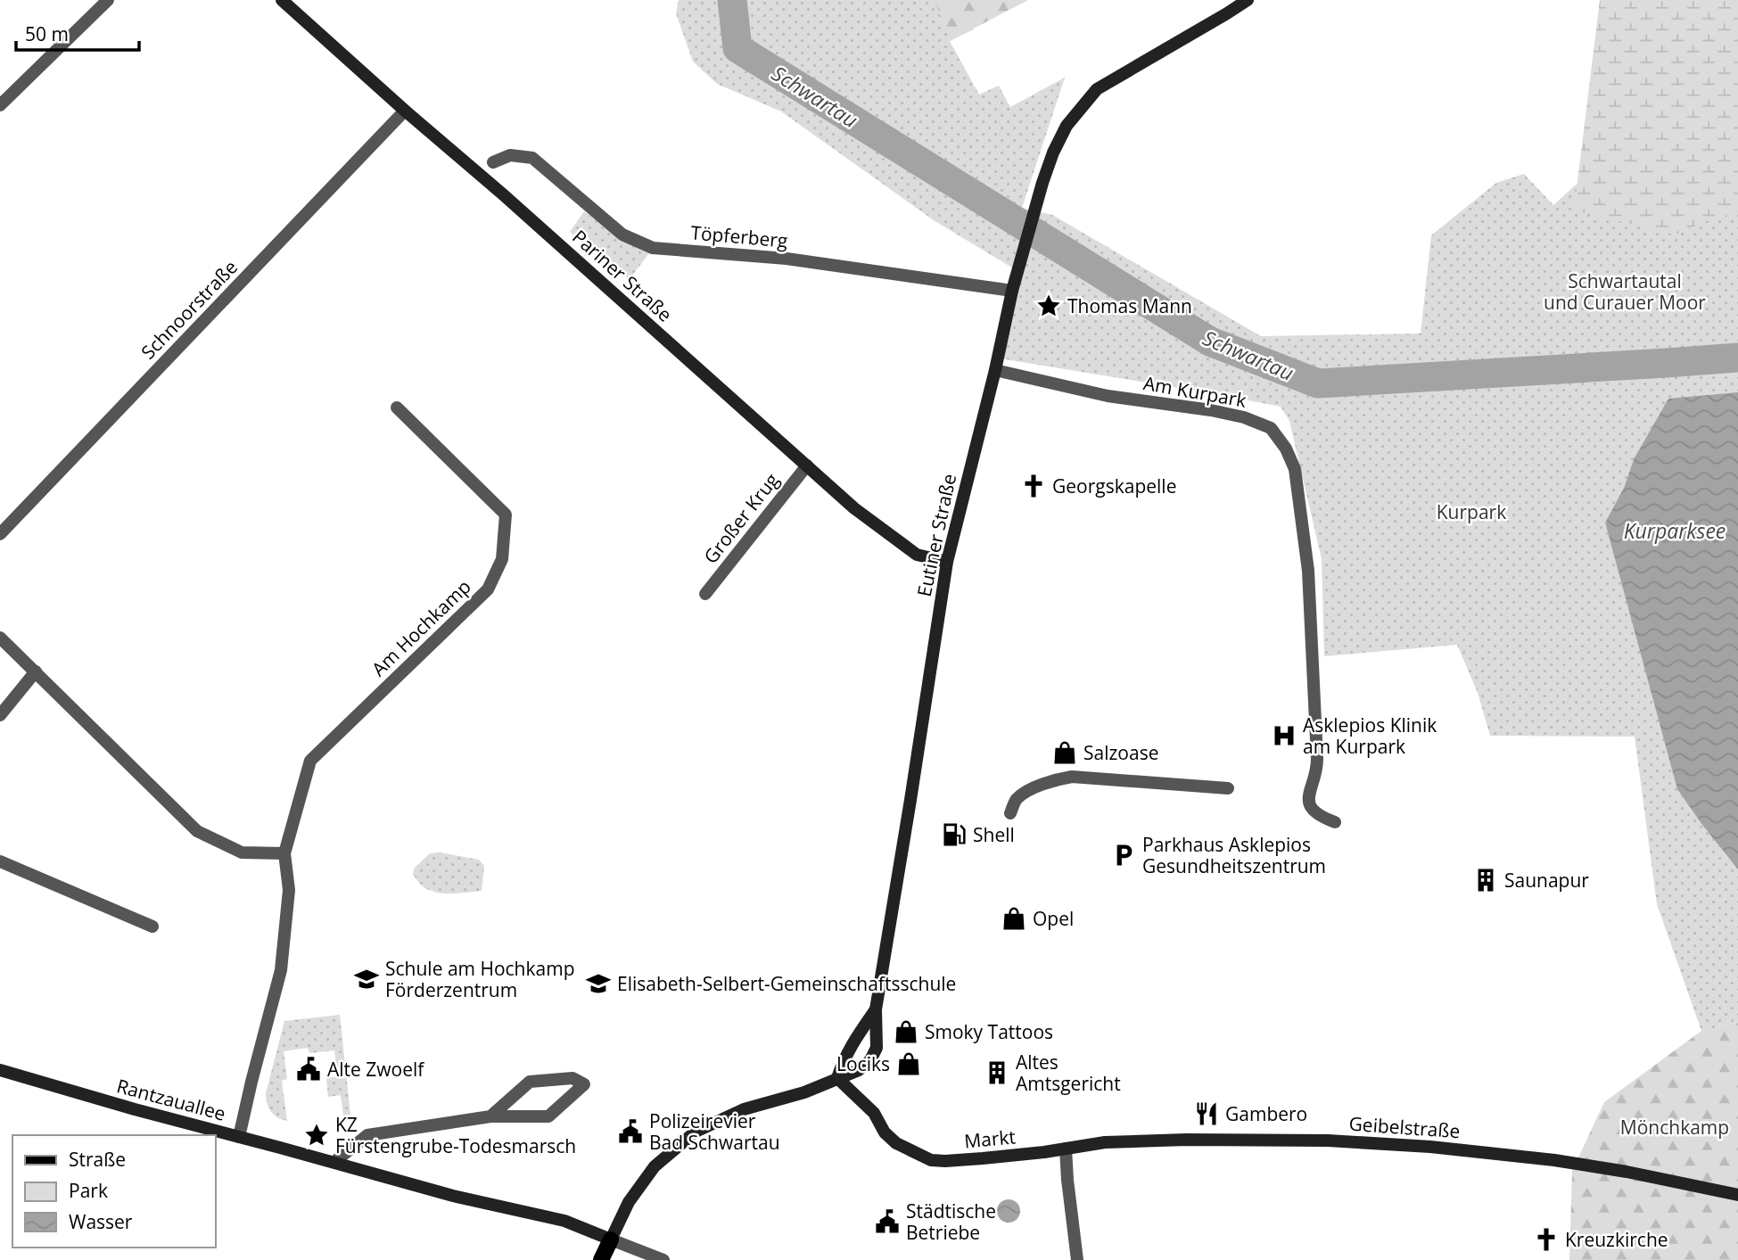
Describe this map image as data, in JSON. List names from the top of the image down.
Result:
{
  "streets": {
    "main road": [
      "Pariner Straße",
      "Eutiner Straße",
      "Rantzauallee",
      "Geibelstraße",
      "Markt"
    ],
    "street": [
      "Töpferberg",
      "Schnoorstraße",
      "Am Kurpark",
      "Großer Krug",
      "Am Hochkamp"
    ]
  },
  "crossings": [
    ["Töpferberg", "Eutiner Straße"],
    ["Pariner Straße", "Schnoorstraße"],
    ["Pariner Straße", "Großer Krug"],
    ["Pariner Straße", "Eutiner Straße"],
    ["Am Kurpark", "Eutiner Straße"],
    ["Am Hochkamp", "Rantzauallee"],
    ["Geibelstraße", "Markt"]
  ],
  "water": ["Schwartau", "Kurparksee"],
  "parks": ["Schwartautal und Curauer Moor", "Kurpark", "Mönchkamp"],
  "places": {
    "place": ["Thomas Mann", "KZ Fürstengrube-Todesmarsch"],
    "church": ["Georgskapelle", "Kreuzkirche"],
    "hospital": ["Asklepios Klinik am Kurpark"],
    "shop": [
      "Salzoase",
      "Opel",
      "Smoky Tattoos",
      "Lociks"
    ],
    "fuel station": ["Shell"],
    "parking": ["Parkhaus Asklepios Gesundheitszentrum"],
    "building": ["Saunapur", "Altes Amtsgericht"],
    "school or university": ["Schule am Hochkamp Förderzentrum", "Elisabeth-Selbert-Gemeinschaftsschule"],
    "public building": ["Alte Zwoelf", "Polizeirevier Bad Schwartau", "Städtische Betriebe"],
    "restaurant": ["Gambero"]
  },
  "legend": ["Straße", "Park", "Wasser"],
  "scale_bar": "50 m"
}
